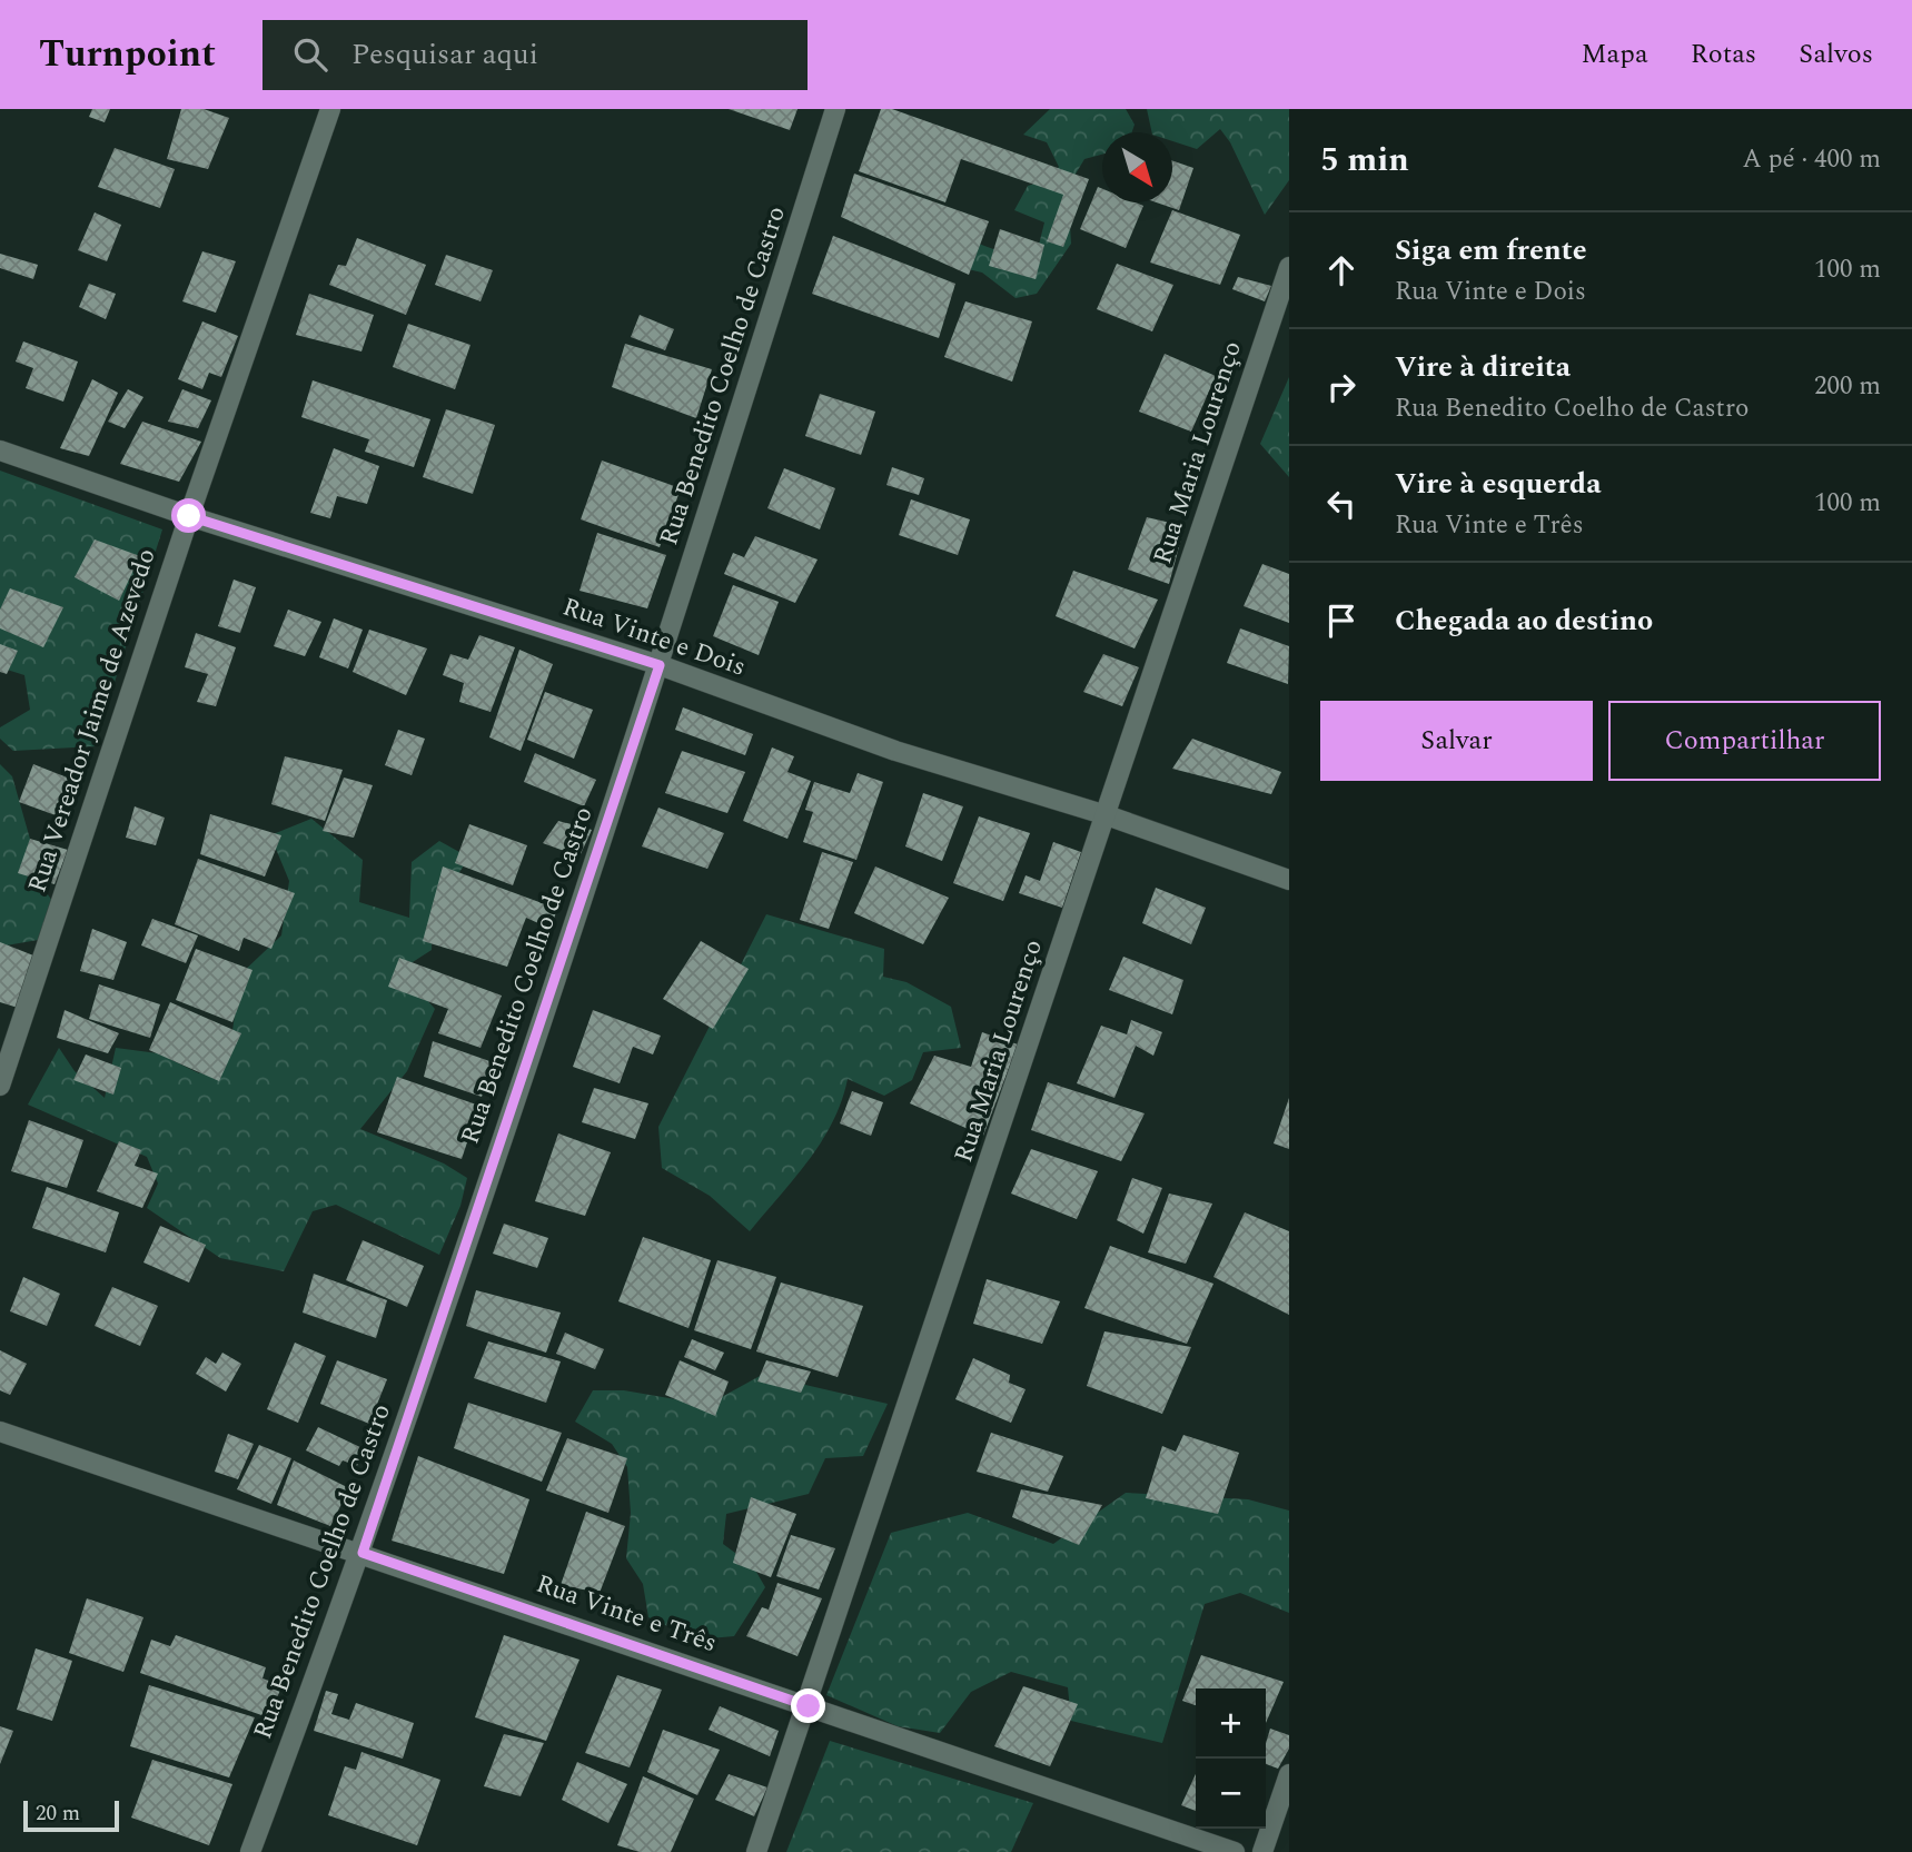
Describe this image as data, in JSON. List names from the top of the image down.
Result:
{
  "streets": {
    "street": [
      "Rua Benedito Coelho de Castro",
      "Rua Maria Lourenço",
      "Rua Vinte e Dois",
      "Rua Vereador Jaime de Azevedo",
      "Rua Vinte e Três"
    ]
  },
  "crossings": [
    ["Rua Benedito Coelho de Castro", "Rua Vinte e Dois"],
    ["Rua Benedito Coelho de Castro", "Rua Vinte e Três"],
    ["Rua Maria Lourenço", "Rua Vinte e Dois"],
    ["Rua Maria Lourenço", "Rua Vinte e Três"],
    ["Rua Vinte e Dois", "Rua Vereador Jaime de Azevedo"]
  ],
  "scale_bar": "20 m",
  "north": "bottom right",
  "page": {
    "header": "Turnpoint",
    "search": "Pesquisar aqui",
    "nav": ["Mapa", "Rotas", "Salvos"],
    "heading": ["5 min", "A pé · 400 m"],
    "list": [
      ["Siga em frente", "Rua Vinte e Dois", "100 m"],
      ["Vire à direita", "Rua Benedito Coelho de Castro", "200 m"],
      ["Vire à esquerda", "Rua Vinte e Três", "100 m"],
      "Chegada ao destino"
    ],
    "buttons": ["Salvar", "Compartilhar"],
    "map_buttons": ["+", "−"],
    "scale": "20 m"
  }
}
